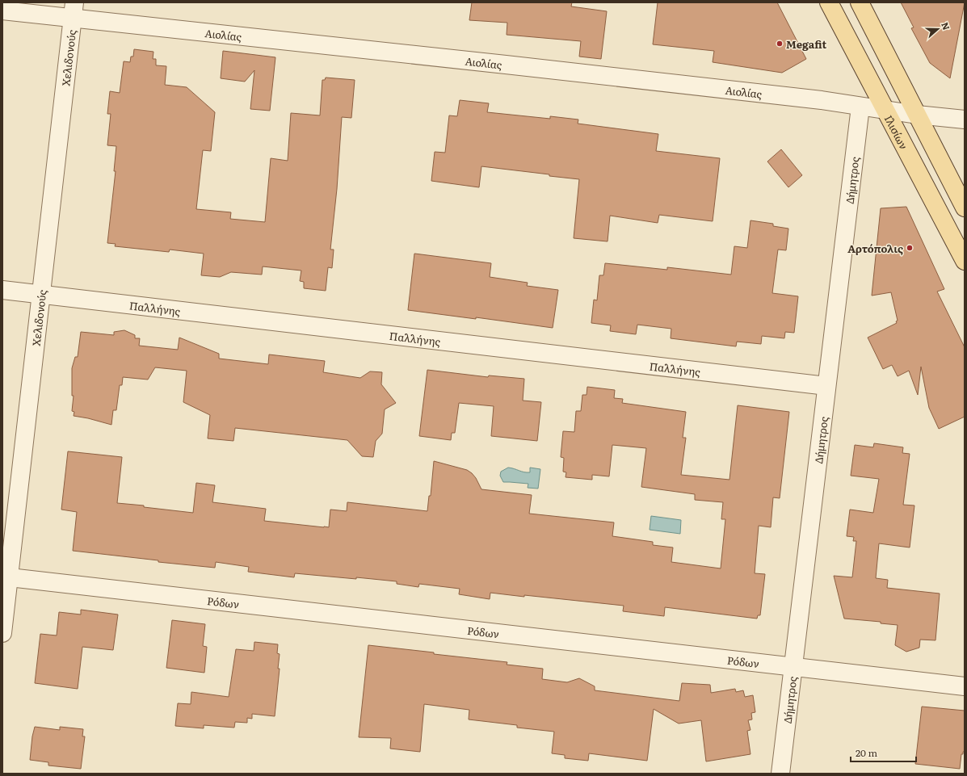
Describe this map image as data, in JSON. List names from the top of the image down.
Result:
{
  "streets": {
    "main road": ["Ιλισίων"],
    "street": [
      "Αιολίας",
      "Χελιδονούς",
      "Δήμητρος",
      "Παλλήνης",
      "Ρόδων"
    ]
  },
  "crossings": [
    ["Αιολίας", "Χελιδονούς"],
    ["Αιολίας", "Ιλισίων"],
    ["Αιολίας", "Δήμητρος"],
    ["Χελιδονούς", "Παλλήνης"],
    ["Χελιδονούς", "Ρόδων"],
    ["Δήμητρος", "Παλλήνης"],
    ["Δήμητρος", "Ρόδων"]
  ],
  "places": ["Megafit", "Αρτόπολις"],
  "scale_bar": "20 m",
  "north": "right"
}
